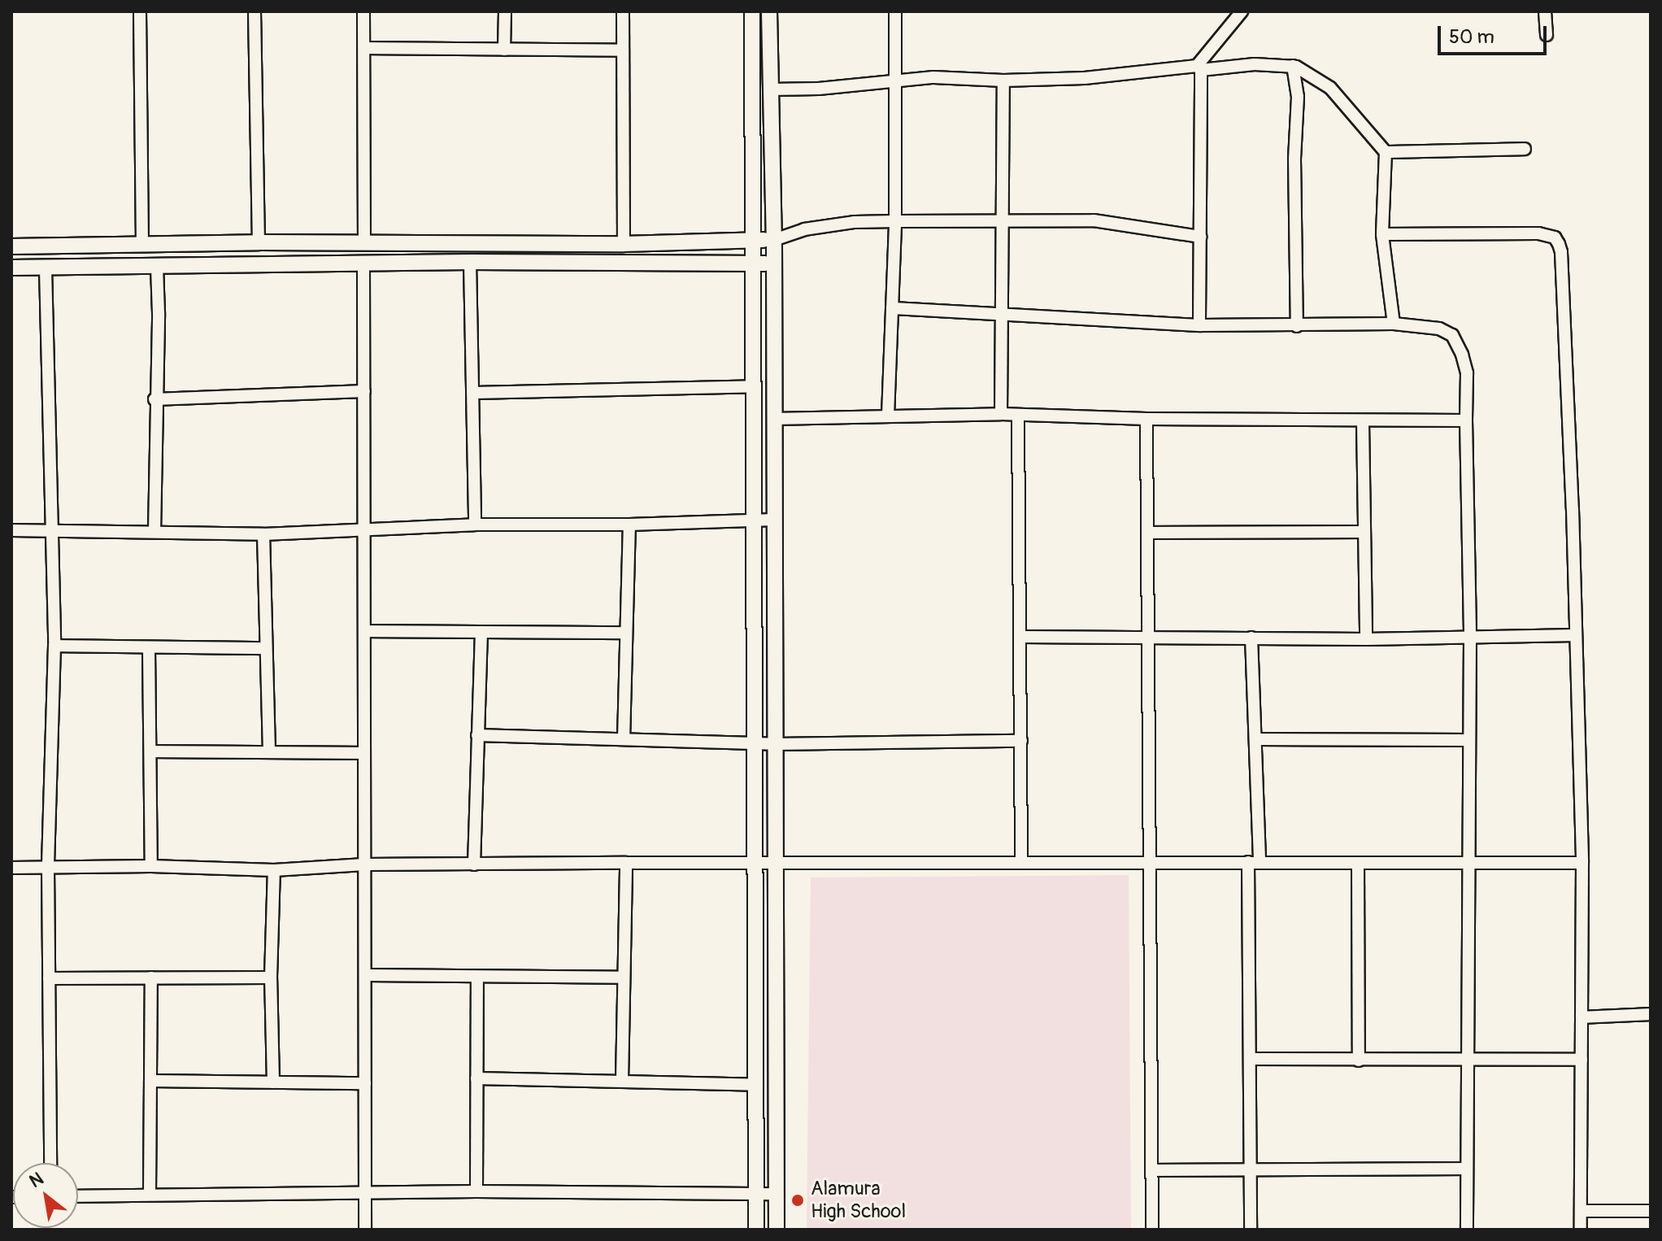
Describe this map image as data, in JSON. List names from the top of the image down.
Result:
{
  "places": ["Alamura High School"],
  "scale_bar": "50 m",
  "north": "top left"
}
